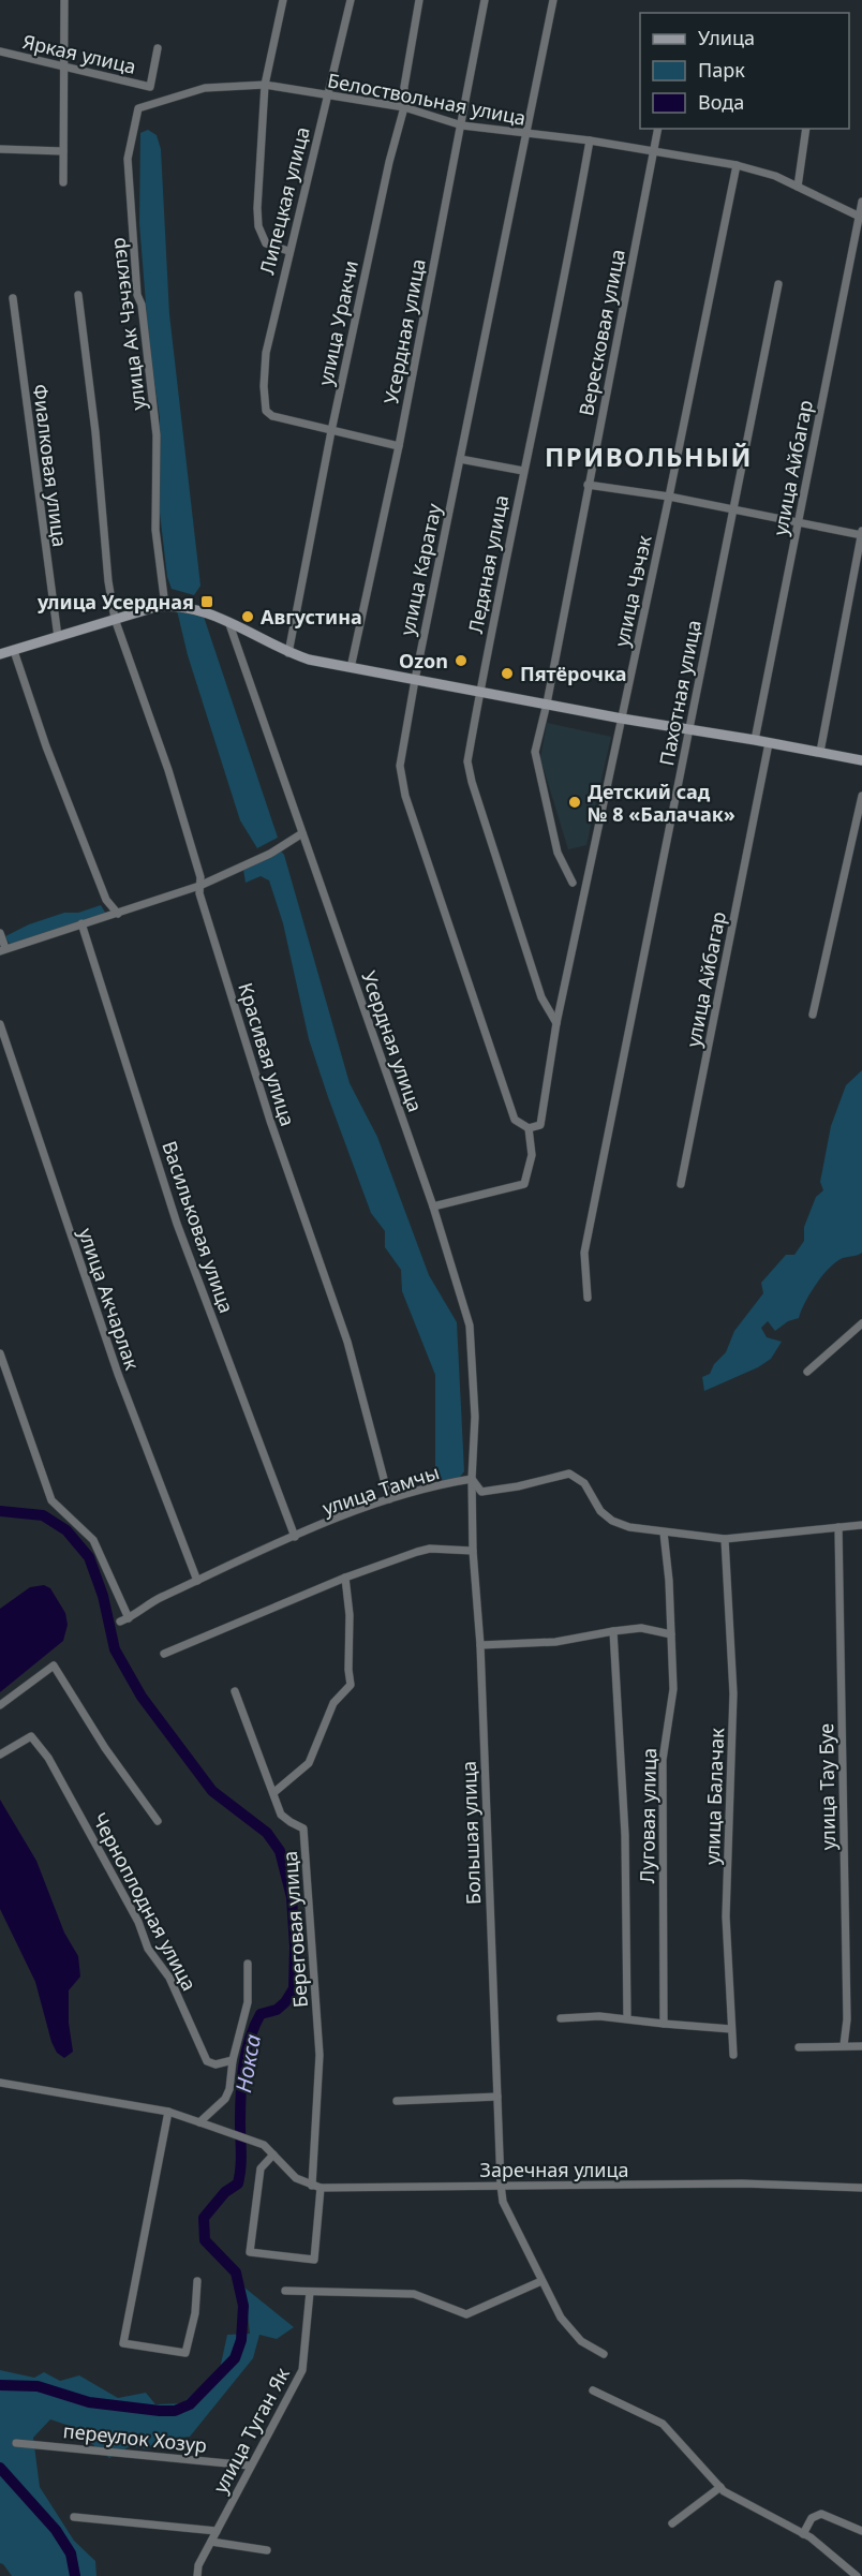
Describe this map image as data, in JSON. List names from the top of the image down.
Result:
{
  "streets": {
    "street": [
      "Яркая улица",
      "Белоствольная улица",
      "Липецкая улица",
      "улица Уракчи",
      "улица Ак Чэчэклэр",
      "Усердная улица",
      "Вересковая улица",
      "Фиалковая улица",
      "улица Айбагар",
      "Ледяная улица",
      "улица Каратау",
      "улица Чэчэк",
      "Пахотная улица",
      "Красивая улица",
      "Васильковая улица",
      "улица Акчарлак",
      "улица Тамчы",
      "улица Тау Буе",
      "улица Балачак",
      "Луговая улица",
      "Большая улица",
      "Черноплодная улица",
      "Береговая улица",
      "Заречная улица",
      "улица Туган Як",
      "переулок Хозур"
    ]
  },
  "crossings": [
    ["Белоствольная улица", "Липецкая улица"],
    ["Белоствольная улица", "улица Уракчи"],
    ["Белоствольная улица", "улица Ак Чэчэклэр"],
    ["Белоствольная улица", "Усердная улица"],
    ["Белоствольная улица", "Вересковая улица"],
    ["Белоствольная улица", "улица Айбагар"],
    ["Белоствольная улица", "Ледяная улица"],
    ["Белоствольная улица", "улица Каратау"],
    ["Белоствольная улица", "улица Чэчэк"],
    ["Липецкая улица", "улица Уракчи"],
    ["Усердная улица", "улица Тамчы"],
    ["Усердная улица", "Большая улица"],
    ["Ледяная улица", "улица Чэчэк"],
    ["улица Каратау", "улица Чэчэк"],
    ["Красивая улица", "улица Тамчы"],
    ["Васильковая улица", "улица Тамчы"],
    ["улица Акчарлак", "улица Тамчы"],
    ["улица Тамчы", "Большая улица"],
    ["Большая улица", "Заречная улица"],
    ["Береговая улица", "Заречная улица"],
    ["улица Туган Як", "переулок Хозур"]
  ],
  "districts": ["ПРИВОЛЬНЫЙ"],
  "water": ["Нокса"],
  "places": {
    "transit": ["улица Усердная"],
    "other": [
      "Августина",
      "Ozon",
      "Пятёрочка",
      "Детский сад № 8 «Балачак»"
    ]
  },
  "legend": ["Улица", "Парк", "Вода"]
}
